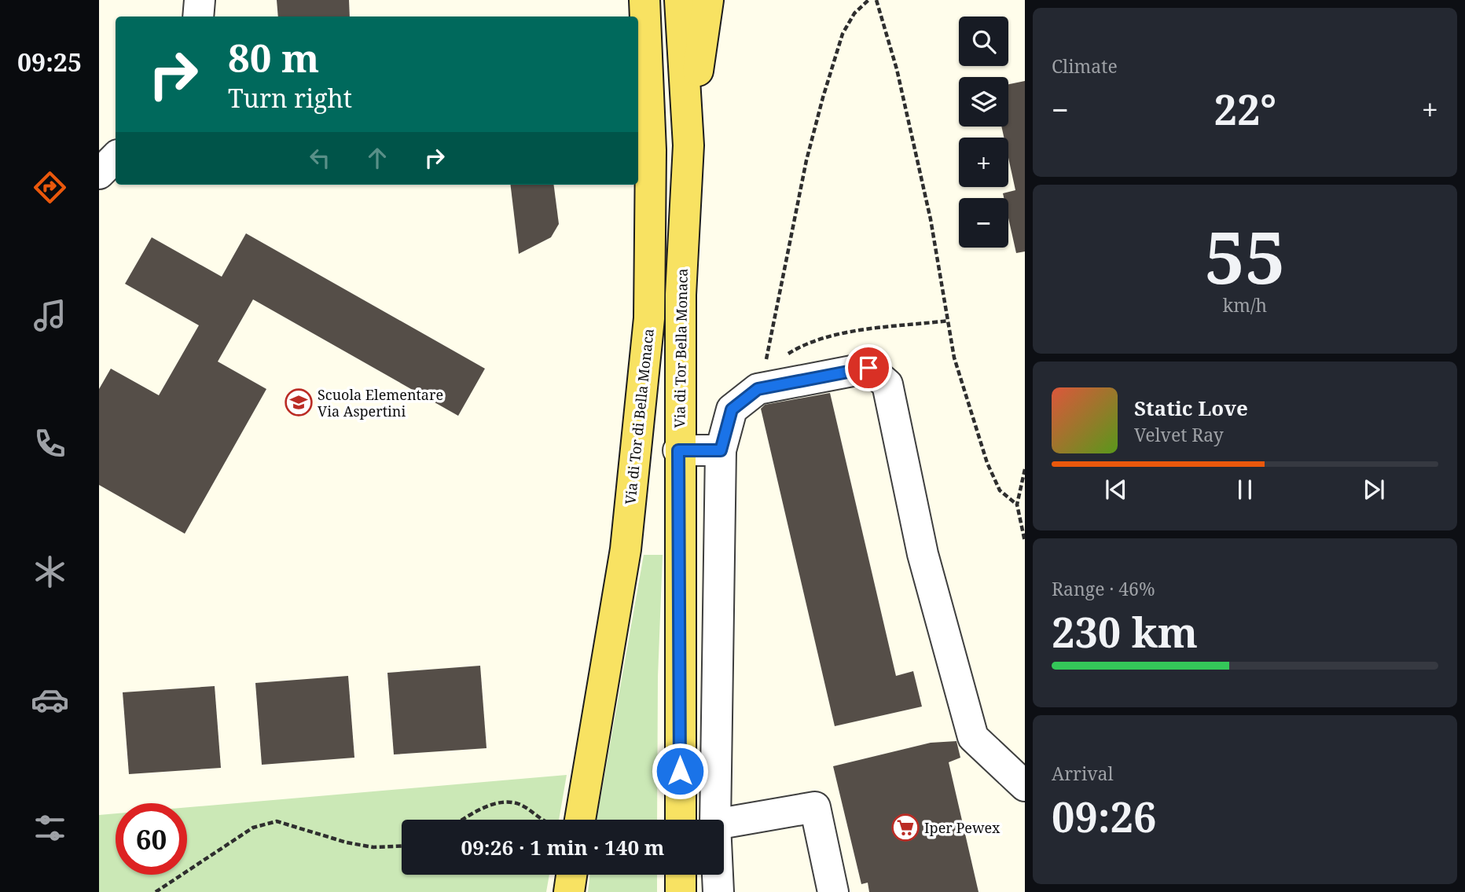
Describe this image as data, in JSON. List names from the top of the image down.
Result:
{
  "streets": {
    "main road": ["Via di Tor Bella Monaca", "Via di Tor di Bella Monaca"]
  },
  "places": {
    "school or university": ["Scuola Elementare Via Aspertini"],
    "supermarket": ["Iper Pewex"]
  },
  "page": {
    "tabs": "09:25",
    "tile": [
      "Climate",
      ["55", "km/h"],
      ["Range · 46%", "230 km"],
      ["Arrival", "09:26"]
    ],
    "map_buttons": ["+", "−"],
    "turn": ["80 m", "Turn right"],
    "heat": ["−", "22°", "+"],
    "song": ["Static Love", "Velvet Ray"],
    "limit": "60",
    "trip": "09:26 · 1 min · 140 m"
  }
}
